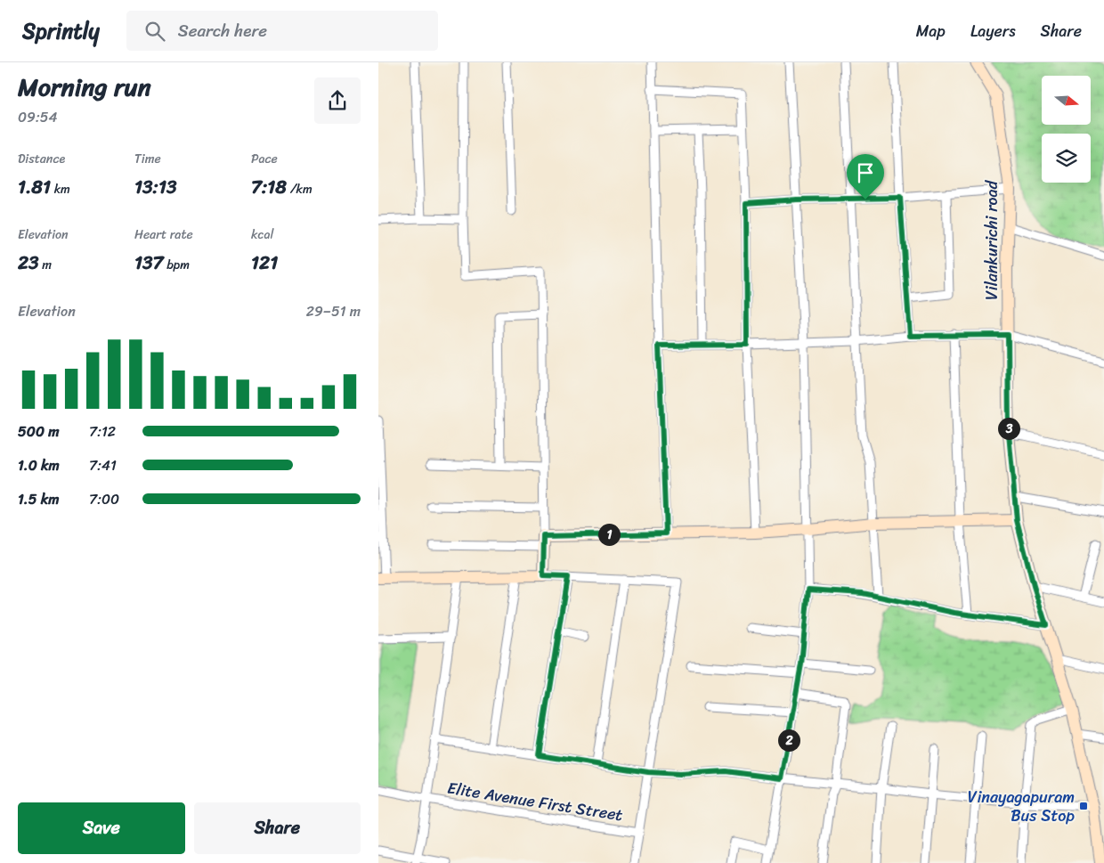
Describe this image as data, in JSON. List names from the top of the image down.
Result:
{
  "streets": {
    "main road": ["Vilankurichi road"],
    "street": ["Elite Avenue First Street"]
  },
  "places": {
    "transit": ["Vinayagapuram Bus Stop"]
  },
  "north": "right",
  "page": {
    "header": "Sprintly",
    "search": "Search here",
    "nav": ["Map", "Layers", "Share"],
    "heading": ["Morning run", "09:54"],
    "stats": [
      ["Distance", "1.81 km"],
      ["Time", "13:13"],
      ["Pace", "7:18 /km"],
      ["Elevation", "23 m"],
      ["Heart rate", "137 bpm"],
      ["kcal", "121"]
    ],
    "chart": ["Elevation", "29–51 m"],
    "list": [
      {
        "name": "500 m",
        "note": "7:12"
      },
      {
        "name": "1.0 km",
        "note": "7:41"
      },
      {
        "name": "1.5 km",
        "note": "7:00"
      }
    ],
    "pins": ["3", "1", "2"],
    "buttons": ["Save", "Share"]
  }
}
